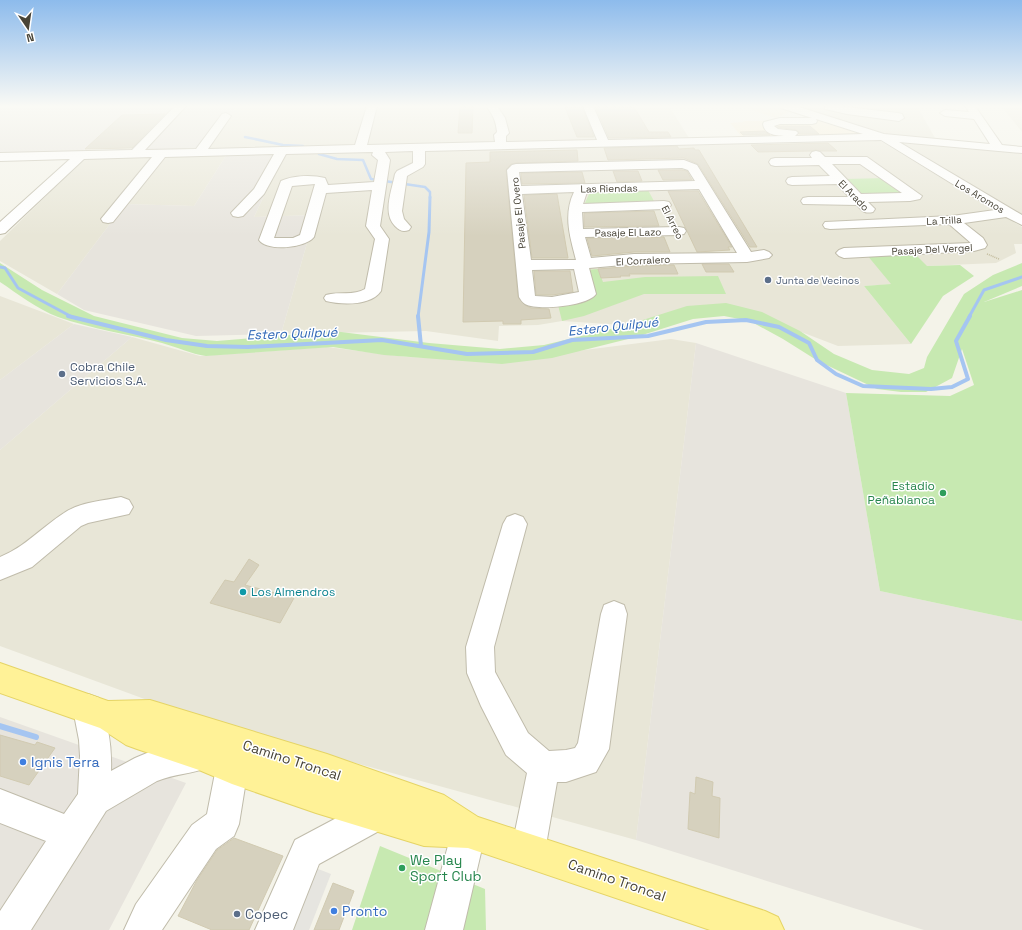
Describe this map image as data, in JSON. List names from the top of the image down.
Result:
{
  "streets": {
    "main road": ["Camino Troncal"],
    "street": [
      "Las Riendas",
      "El Arado",
      "Los Aromos",
      "Pasaje El Overo",
      "La Trilla",
      "El Arreo",
      "Pasaje El Lazo",
      "Pasaje Del Vergel",
      "El Corralero"
    ]
  },
  "crossings": [
    ["Las Riendas", "Pasaje El Overo"],
    ["Las Riendas", "El Arreo"],
    ["El Arado", "La Trilla"],
    ["El Arado", "Pasaje Del Vergel"],
    ["Los Aromos", "La Trilla"],
    ["Pasaje El Overo", "El Corralero"],
    ["La Trilla", "Pasaje Del Vergel"],
    ["El Arreo", "Pasaje El Lazo"],
    ["El Arreo", "El Corralero"]
  ],
  "water": ["Estero Quilpué"],
  "places": [
    "Junta de Vecinos",
    "Cobra Chile Servicios S.A.",
    "Estadio Peñablanca",
    "Los Almendros",
    "Ignis Terra",
    "We Play Sport Club",
    "Pronto",
    "Copec"
  ],
  "north": "bottom"
}
